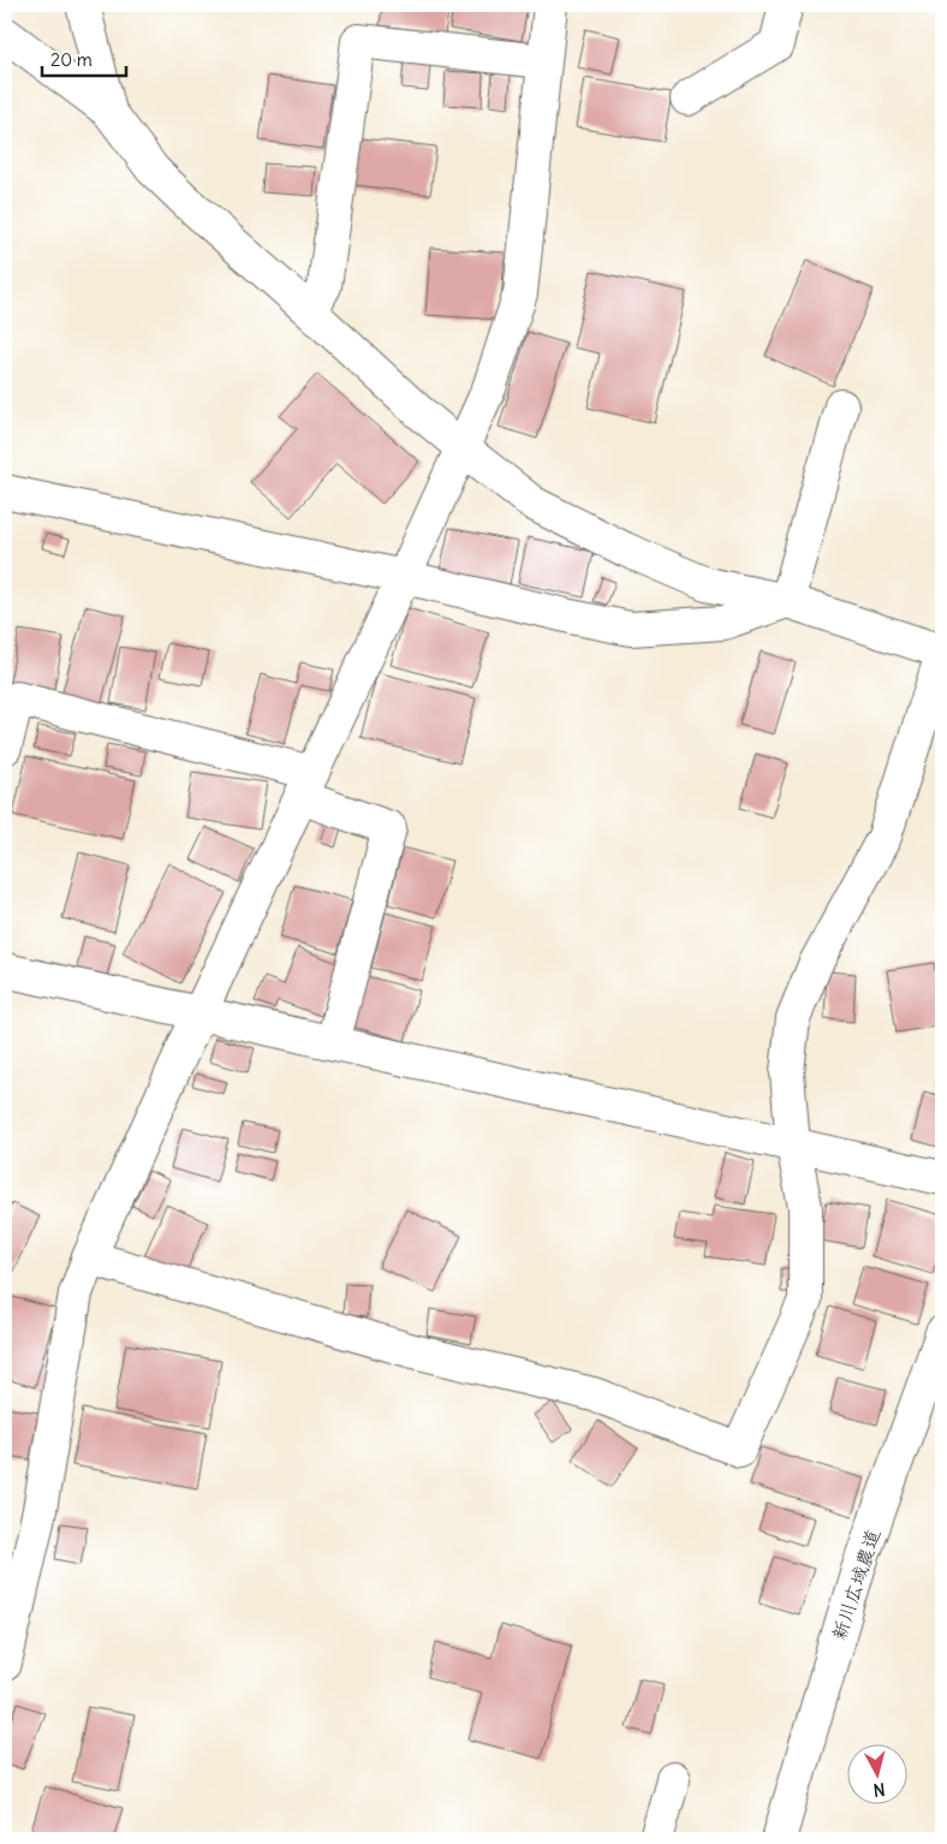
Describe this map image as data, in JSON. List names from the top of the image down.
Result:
{
  "streets": {
    "street": ["新川広域農道"]
  },
  "scale_bar": "20 m",
  "north": "bottom"
}
